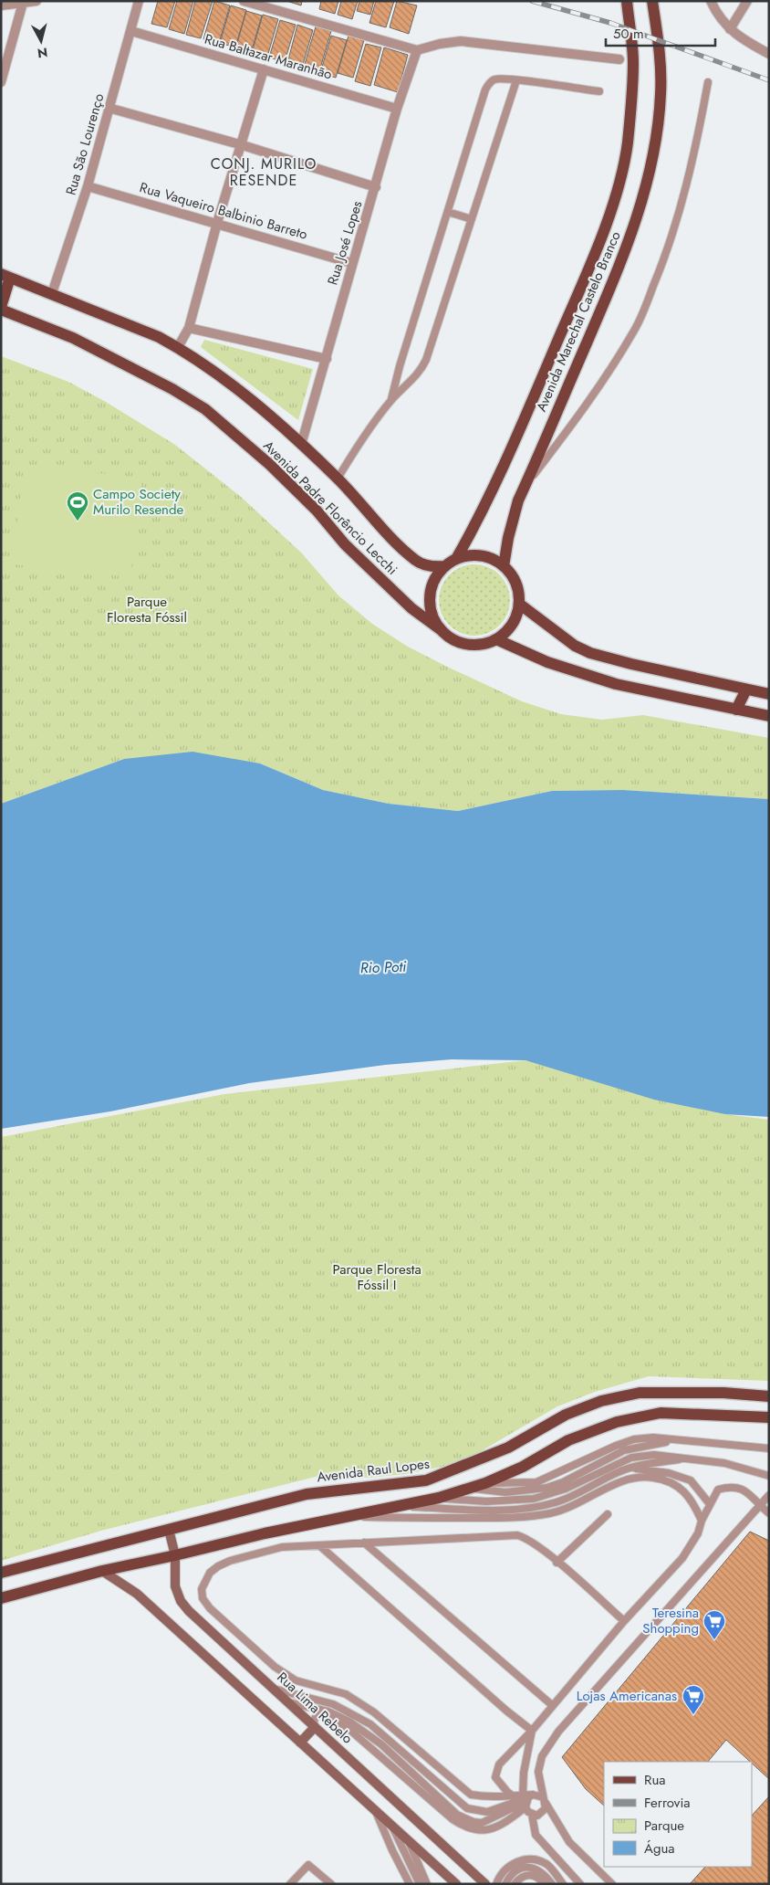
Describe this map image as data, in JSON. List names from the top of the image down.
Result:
{
  "streets": {
    "main road": ["Avenida Marechal Castelo Branco", "Avenida Padre Florêncio Lecchi", "Avenida Raul Lopes"],
    "street": [
      "Rua Baltazar Maranhão",
      "Rua São Lourenço",
      "Rua Vaqueiro Balbinio Barreto",
      "Rua José Lopes",
      "Rua Lima Rebelo"
    ]
  },
  "crossings": [
    ["Rua Baltazar Maranhão", "Rua São Lourenço"],
    ["Rua Baltazar Maranhão", "Rua José Lopes"],
    ["Rua São Lourenço", "Rua Vaqueiro Balbinio Barreto"],
    ["Rua São Lourenço", "Avenida Padre Florêncio Lecchi"],
    ["Rua Vaqueiro Balbinio Barreto", "Rua José Lopes"],
    ["Rua José Lopes", "Avenida Padre Florêncio Lecchi"],
    ["Avenida Marechal Castelo Branco", "Avenida Padre Florêncio Lecchi"],
    ["Avenida Raul Lopes", "Rua Lima Rebelo"]
  ],
  "districts": ["CONJ. MURILO RESENDE"],
  "water": ["Rio Poti"],
  "parks": ["Parque Floresta Fóssil", "Parque Floresta Fóssil I"],
  "places": {
    "sports": ["Campo Society Murilo Resende"],
    "supermarket": ["Teresina Shopping", "Lojas Americanas"]
  },
  "legend": [
    "Rua",
    "Ferrovia",
    "Parque",
    "Água"
  ],
  "scale_bar": "50 m",
  "north": "bottom"
}
